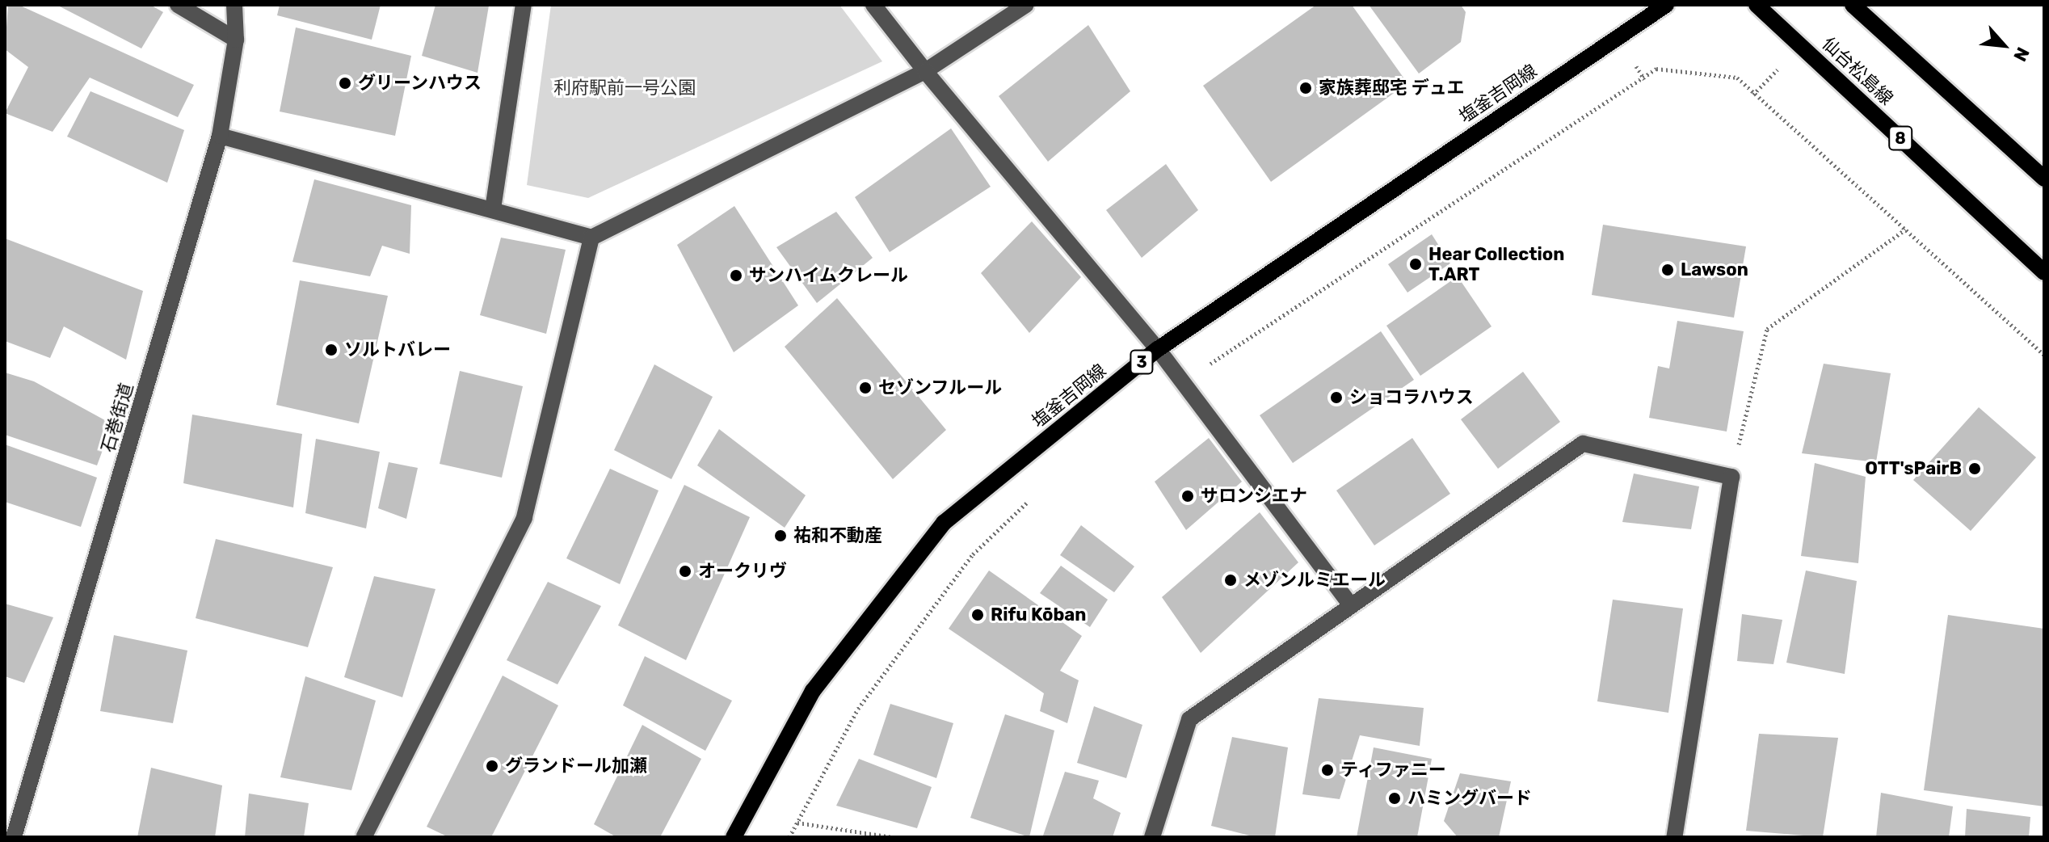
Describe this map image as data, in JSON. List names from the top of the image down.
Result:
{
  "streets": {
    "main road": [
      "仙台松島線",
      "塩釜吉岡線",
      "8",
      "3"
    ],
    "street": ["石巻街道"]
  },
  "parks": ["利府駅前一号公園"],
  "places": [
    "グリーンハウス",
    "家族葬邸宅 デュエ",
    "Hear Collection T.ART",
    "Lawson",
    "サンハイムクレール",
    "ソルトバレー",
    "セゾンフルール",
    "ショコラハウス",
    "OTT'sPairB",
    "サロンシエナ",
    "祐和不動産",
    "オークリヴ",
    "メゾンルミエール",
    "Rifu Kōban",
    "グランドール加瀬",
    "ティファニー",
    "ハミングバード"
  ],
  "north": "bottom right"
}
